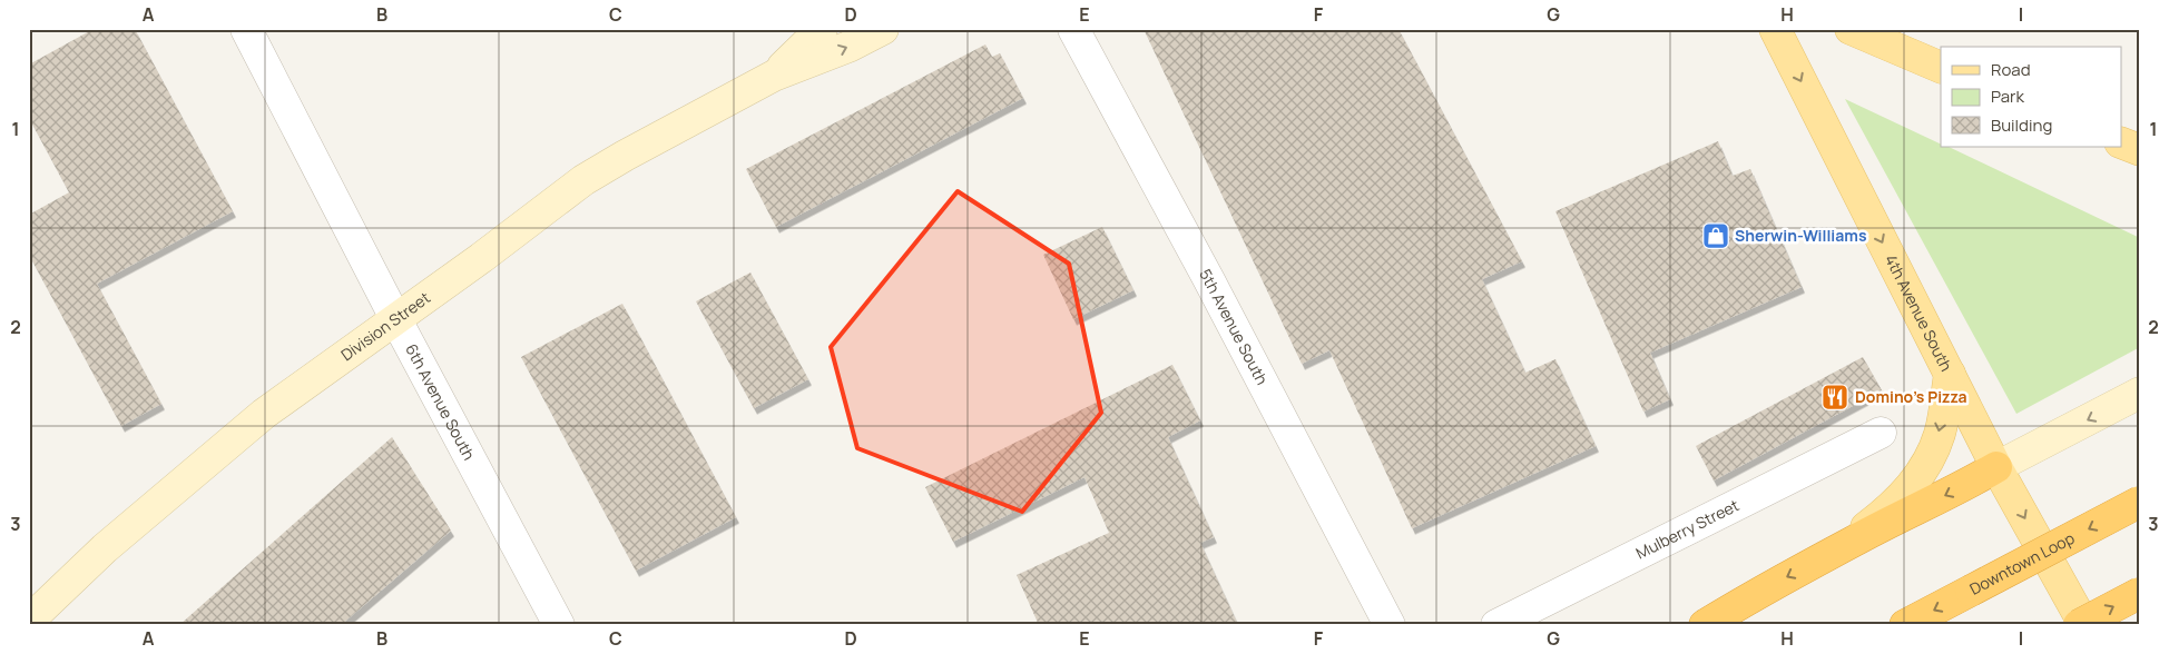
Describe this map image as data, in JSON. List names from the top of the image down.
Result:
{
  "streets": {
    "highway": ["Downtown Loop"],
    "main road": ["4th Avenue South", "Division Street"],
    "street": ["5th Avenue South", "6th Avenue South", "Mulberry Street"]
  },
  "crossings": [
    ["Division Street", "6th Avenue South"]
  ],
  "one_way": ["4th Avenue South"],
  "places": {
    "shop": ["Sherwin-Williams"],
    "restaurant": ["Domino's Pizza"]
  },
  "legend": ["Road", "Park", "Building"],
  "grid": {
    "columns": [
      "A",
      "B",
      "C",
      "D",
      "E",
      "F",
      "G",
      "H",
      "I"
    ],
    "rows": ["1", "2", "3"]
  }
}
